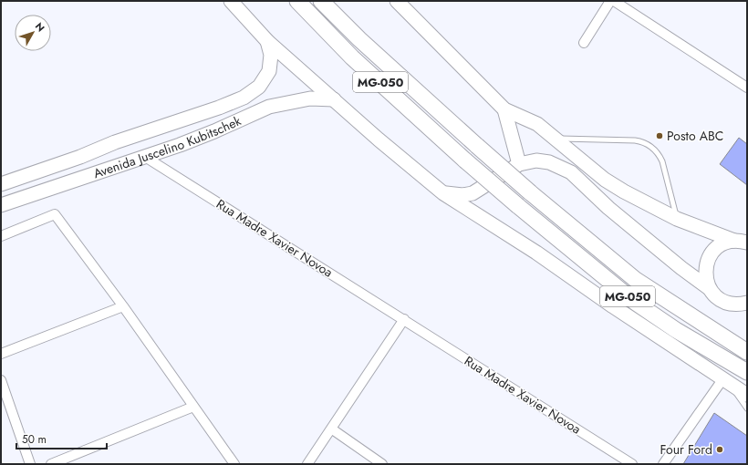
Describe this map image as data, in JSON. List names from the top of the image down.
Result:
{
  "streets": {
    "highway": ["MG-050"],
    "main road": ["Avenida Juscelino Kubitschek"],
    "street": ["Rua Madre Xavier Novoa"]
  },
  "crossings": [
    ["Avenida Juscelino Kubitschek", "Rua Madre Xavier Novoa"]
  ],
  "places": ["Posto ABC", "Four Ford"],
  "scale_bar": "50 m",
  "north": "top right"
}
